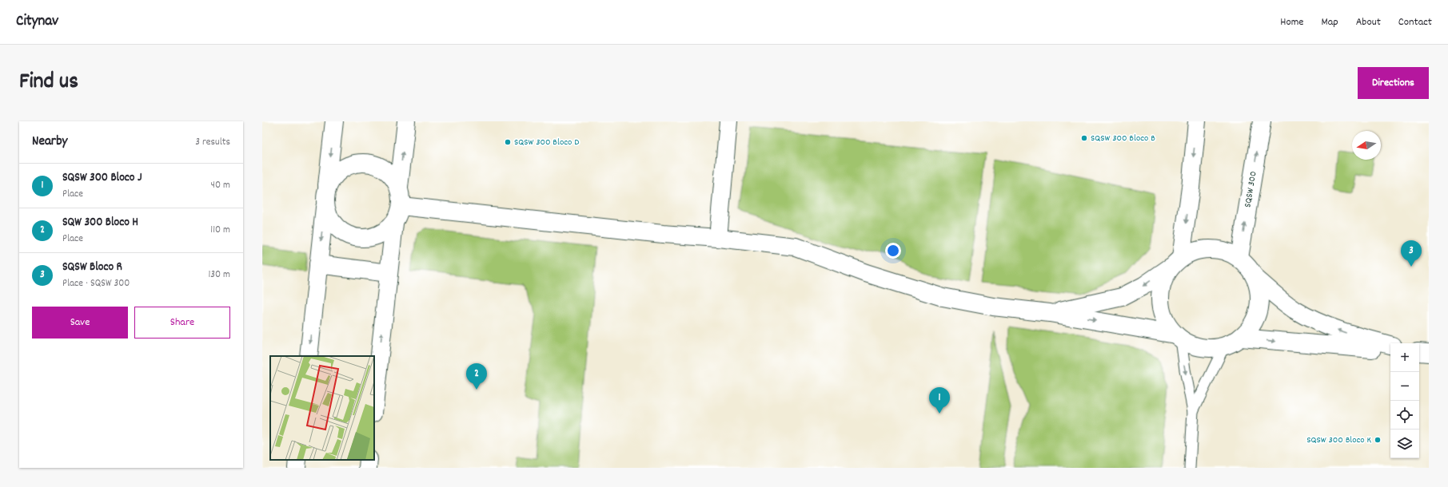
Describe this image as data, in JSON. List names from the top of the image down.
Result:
{
  "streets": {
    "street": ["SQSW 300"]
  },
  "places": ["SQSW 300 Bloco B", "SQSW 300 Bloco D", "SQSW 300 Bloco K"],
  "north": "left",
  "page": {
    "header": "Citynav",
    "nav": [
      "Home",
      "Map",
      "About",
      "Contact"
    ],
    "title": "Find us",
    "buttons": [
      "Directions",
      ["Save", "Share"]
    ],
    "heading": ["Nearby", "3 results"],
    "list": [
      {
        "mark": "1",
        "name": "SQSW 300 Bloco J",
        "note": "Place",
        "value": "40 m"
      },
      {
        "mark": "2",
        "name": "SQW 300 Bloco H",
        "note": "Place",
        "value": "110 m"
      },
      {
        "mark": "3",
        "name": "SQSW Bloco R",
        "note": "Place · SQSW 300",
        "value": "130 m"
      }
    ],
    "pins": ["3", "2", "1"],
    "map_buttons": ["+", "−"]
  }
}
